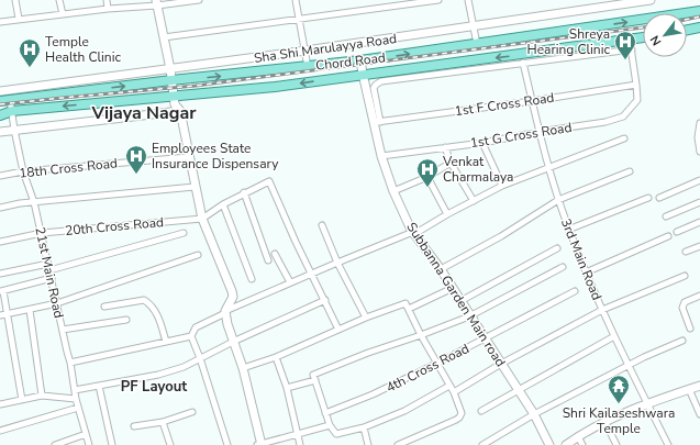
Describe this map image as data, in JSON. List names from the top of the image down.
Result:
{
  "streets": {
    "main road": ["Chord Road"],
    "street": [
      "Sha Shi Marulayya Road",
      "1st F Cross Road",
      "1st G Cross Road",
      "18th Cross Road",
      "20th Cross Road",
      "3rd Main Road",
      "21st Main Road",
      "Subbanna Garden Main road",
      "4th Cross Road"
    ]
  },
  "crossings": [
    ["Chord Road", "1st G Cross Road"],
    ["Chord Road", "21st Main Road"],
    ["Chord Road", "Subbanna Garden Main road"],
    ["1st F Cross Road", "1st G Cross Road"],
    ["1st F Cross Road", "3rd Main Road"],
    ["1st F Cross Road", "Subbanna Garden Main road"],
    ["1st G Cross Road", "3rd Main Road"],
    ["1st G Cross Road", "Subbanna Garden Main road"],
    ["18th Cross Road", "21st Main Road"],
    ["20th Cross Road", "21st Main Road"],
    ["Subbanna Garden Main road", "4th Cross Road"]
  ],
  "districts": ["Vijaya Nagar", "PF Layout"],
  "places": {
    "hospital": [
      "Shreya Hearing Clinic",
      "Temple Health Clinic",
      "Employees State Insurance Dispensary",
      "Venkat Charmalaya"
    ],
    "temple": ["Shri Kailaseshwara Temple"]
  },
  "north": "bottom left"
}
